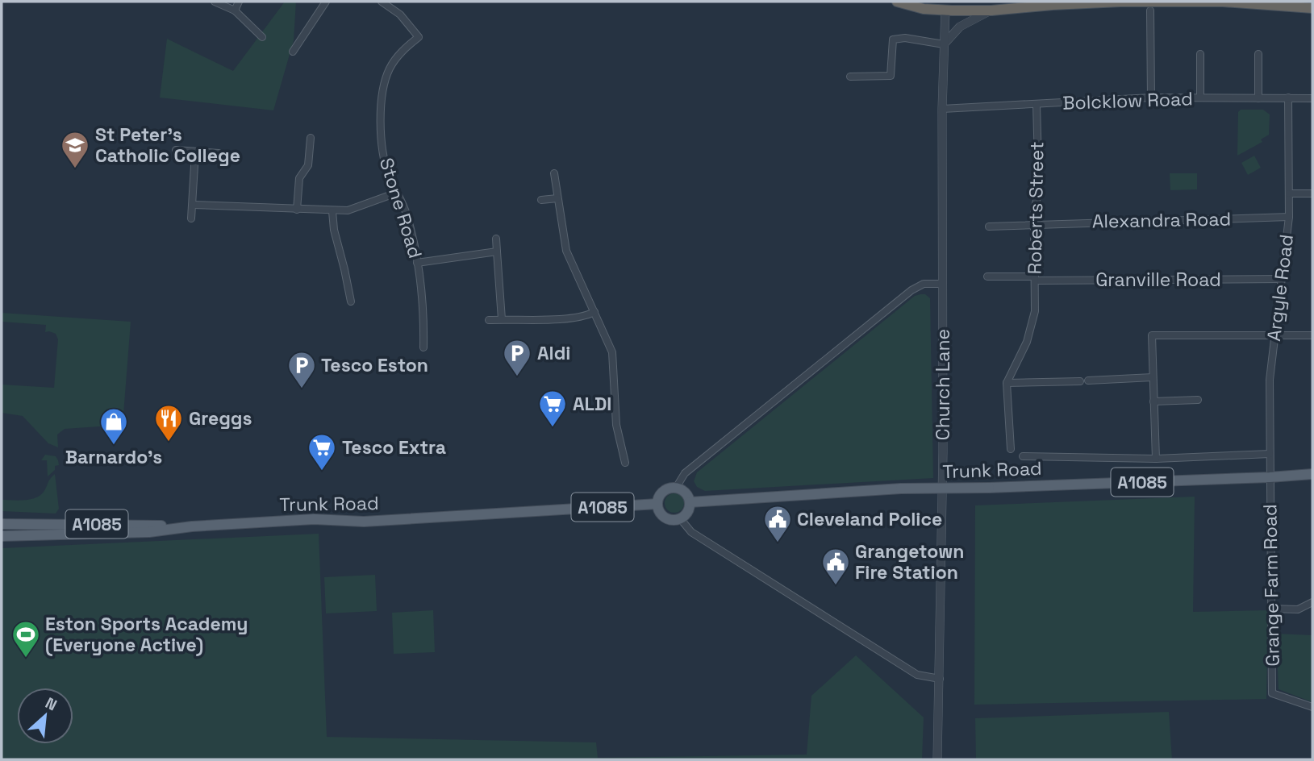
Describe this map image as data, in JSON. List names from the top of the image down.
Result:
{
  "streets": {
    "main road": ["Trunk Road", "A1085"],
    "street": [
      "Bolcklow Road",
      "Stone Road",
      "Roberts Street",
      "Alexandra Road",
      "Granville Road",
      "Argyle Road",
      "Church Lane",
      "Grange Farm Road"
    ]
  },
  "crossings": [
    ["Bolcklow Road", "Roberts Street"],
    ["Bolcklow Road", "Argyle Road"],
    ["Bolcklow Road", "Church Lane"],
    ["Roberts Street", "Alexandra Road"],
    ["Roberts Street", "Granville Road"],
    ["Alexandra Road", "Argyle Road"],
    ["Granville Road", "Argyle Road"],
    ["Argyle Road", "Trunk Road"],
    ["Argyle Road", "Grange Farm Road"],
    ["Trunk Road", "A1085"],
    ["Trunk Road", "Grange Farm Road"]
  ],
  "places": {
    "school or university": ["St Peter's Catholic College"],
    "parking": ["Aldi", "Tesco Eston"],
    "supermarket": ["ALDI", "Tesco Extra"],
    "restaurant": ["Greggs"],
    "shop": ["Barnardo's"],
    "public building": ["Cleveland Police", "Grangetown Fire Station"],
    "sports": ["Eston Sports Academy (Everyone Active)"]
  },
  "north": "top right"
}
